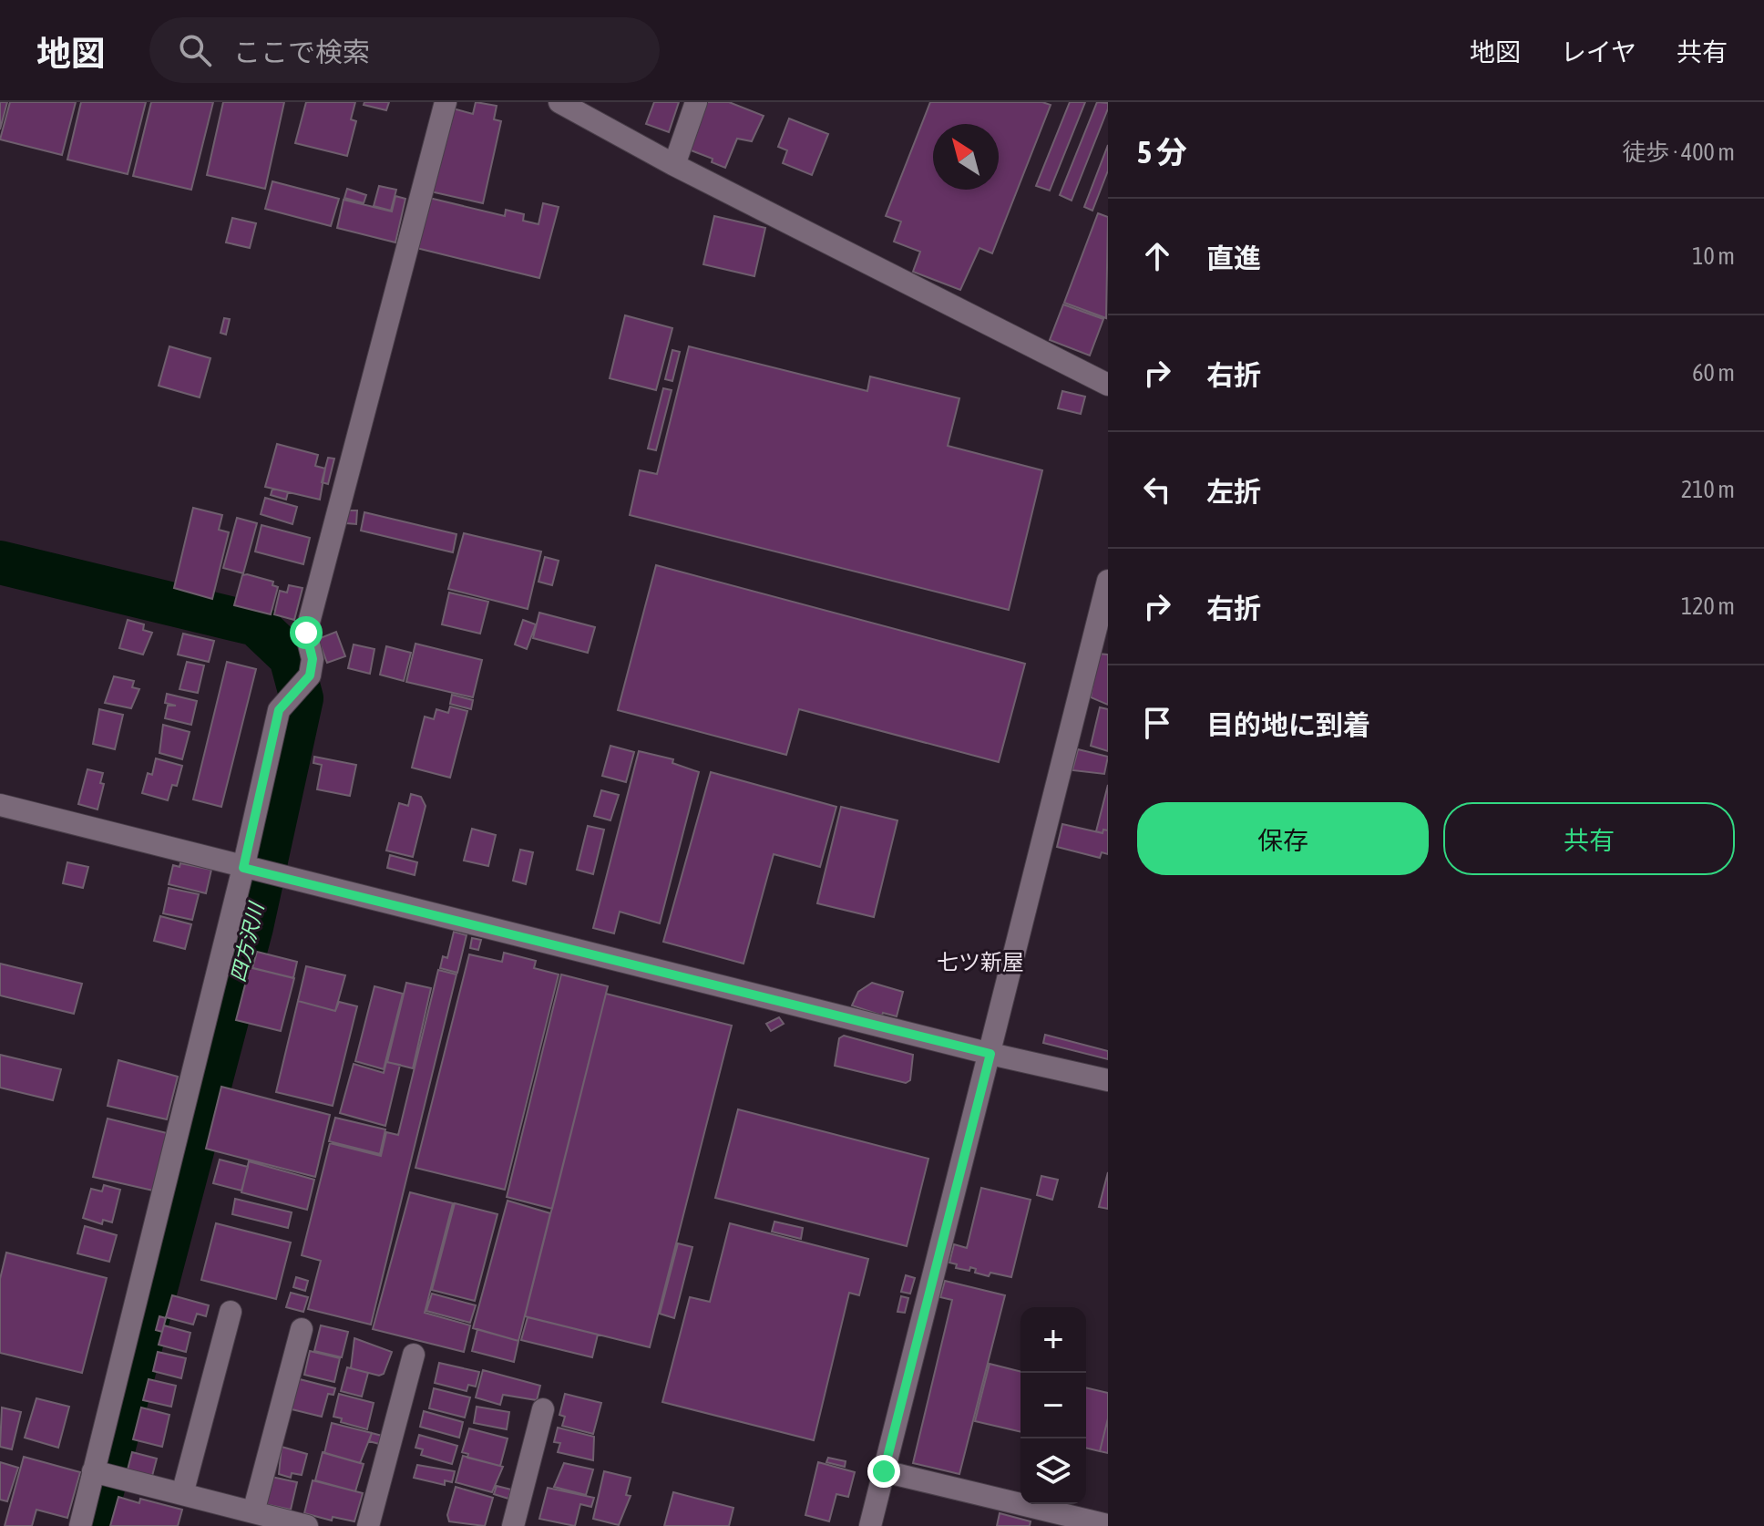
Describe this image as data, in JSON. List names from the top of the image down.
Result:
{
  "districts": ["七ツ新屋"],
  "water": ["四方沢川"],
  "north": "top left",
  "page": {
    "header": "地図",
    "search": "ここで検索",
    "nav": ["地図", "レイヤ", "共有"],
    "heading": ["5 分", "徒歩 · 400 m"],
    "list": [
      ["直進", "10 m"],
      ["右折", "60 m"],
      ["左折", "210 m"],
      ["右折", "120 m"],
      "目的地に到着"
    ],
    "buttons": ["保存", "共有"],
    "map_buttons": ["+", "−"]
  }
}
